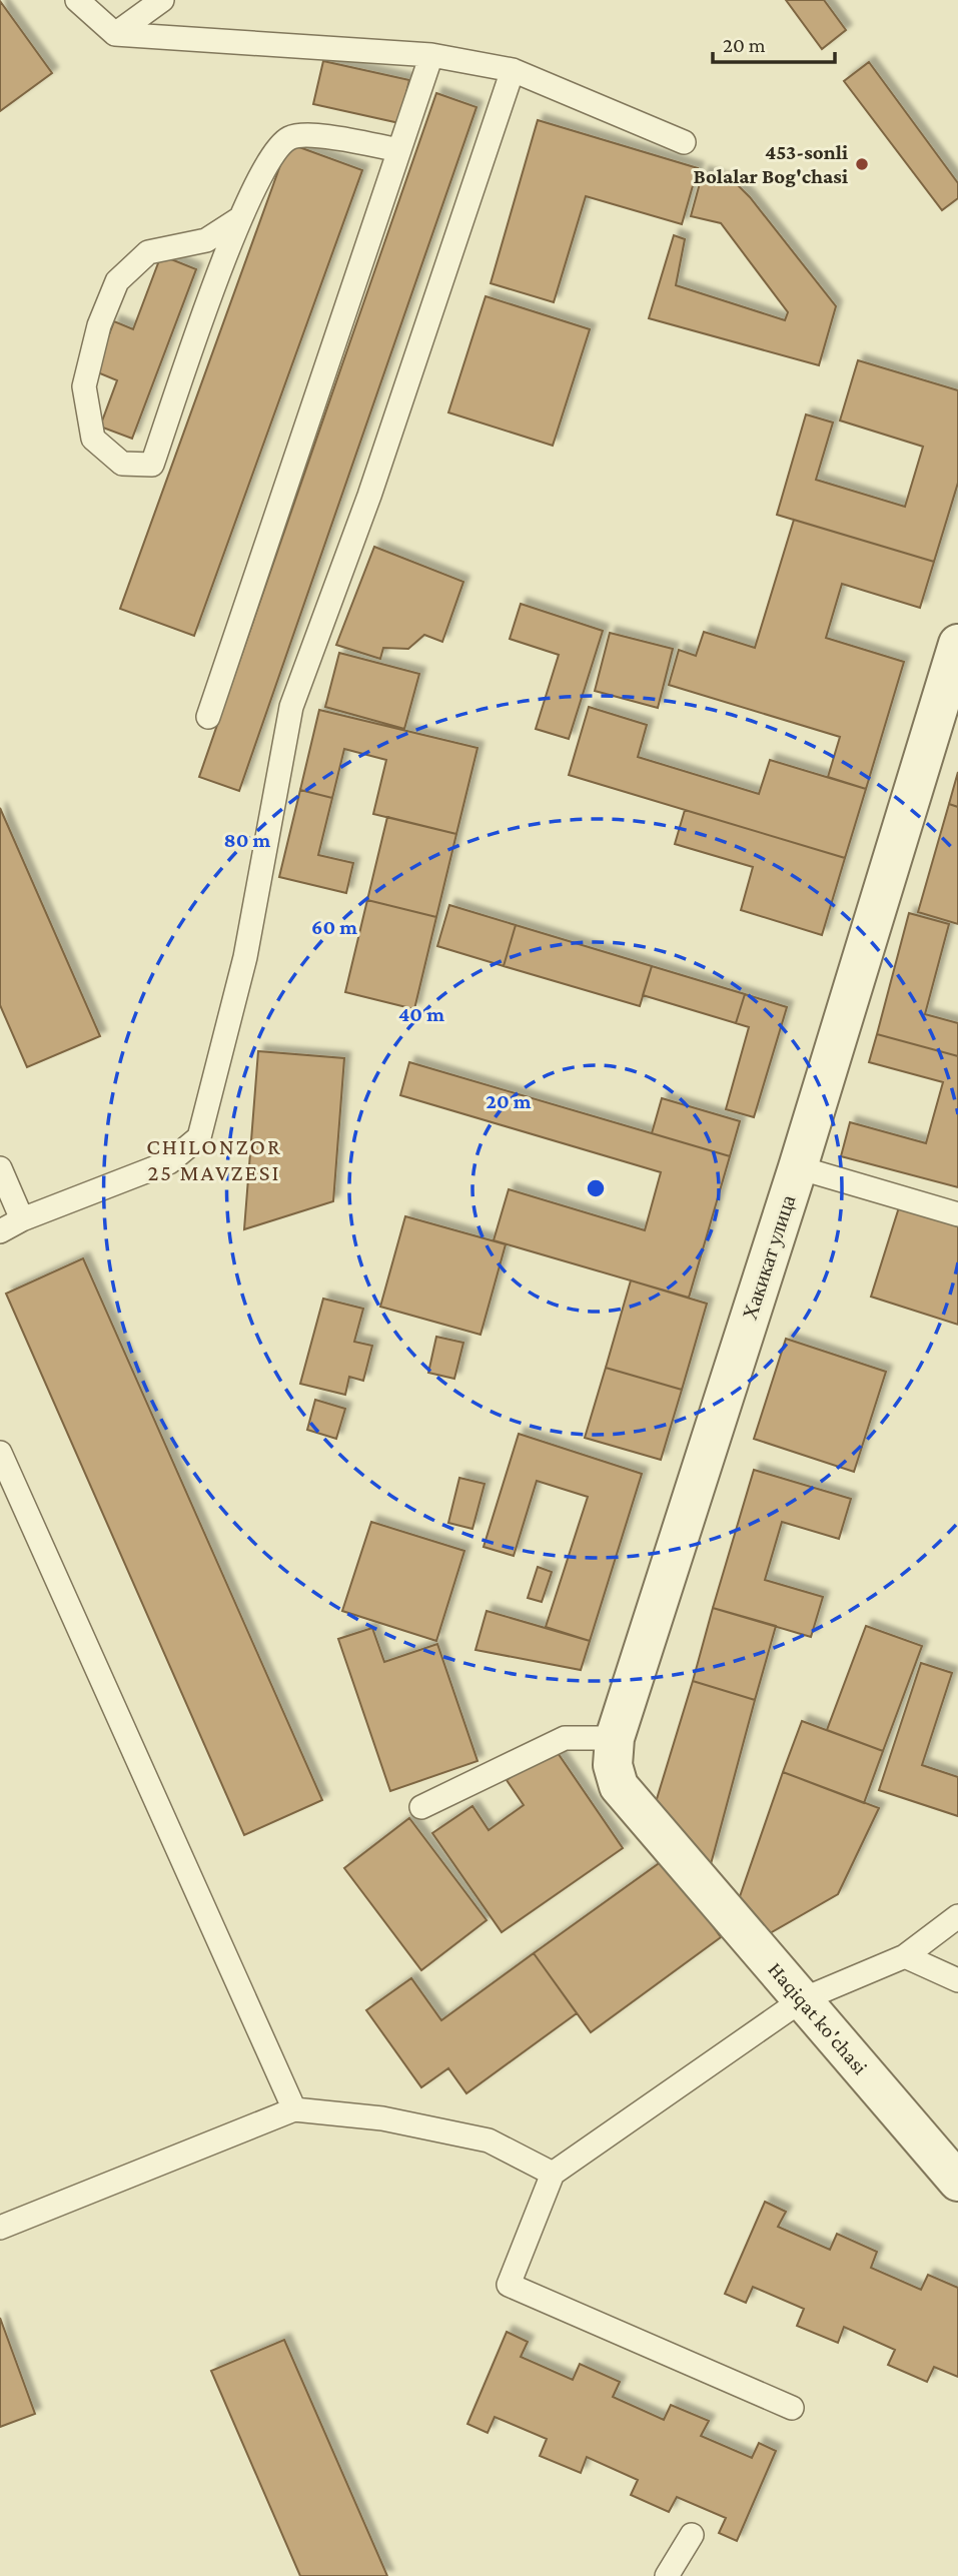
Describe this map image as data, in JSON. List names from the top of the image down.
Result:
{
  "streets": {
    "street": ["Хакикат улица", "Haqiqat ko'chasi"]
  },
  "crossings": [
    ["Хакикат улица", "Haqiqat ko'chasi"]
  ],
  "districts": ["CHILONZOR 25 MAVZESI"],
  "places": ["453-sonli Bolalar Bog'chasi"],
  "scale_bar": "20 m",
  "rings": [
    "80 m",
    "60 m",
    "40 m",
    "20 m"
  ]
}
